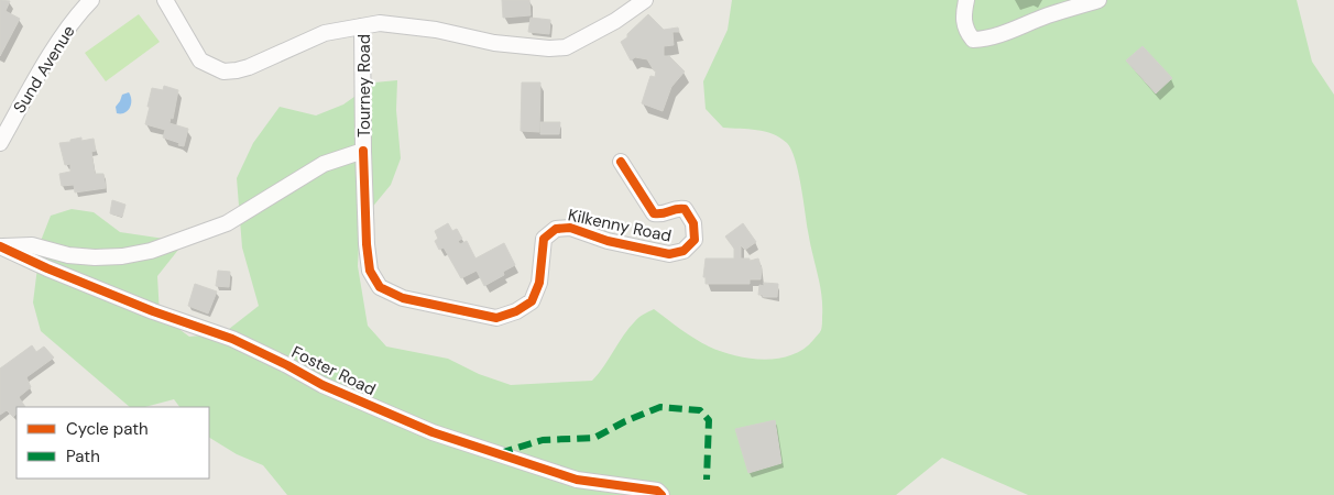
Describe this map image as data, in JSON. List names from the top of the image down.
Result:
{
  "streets": {
    "street": [
      "Sund Avenue",
      "Tourney Road",
      "Kilkenny Road",
      "Foster Road"
    ]
  },
  "crossings": [
    ["Tourney Road", "Kilkenny Road"],
    ["Tourney Road", "Foster Road"]
  ],
  "legend": ["Cycle path", "Path"]
}
